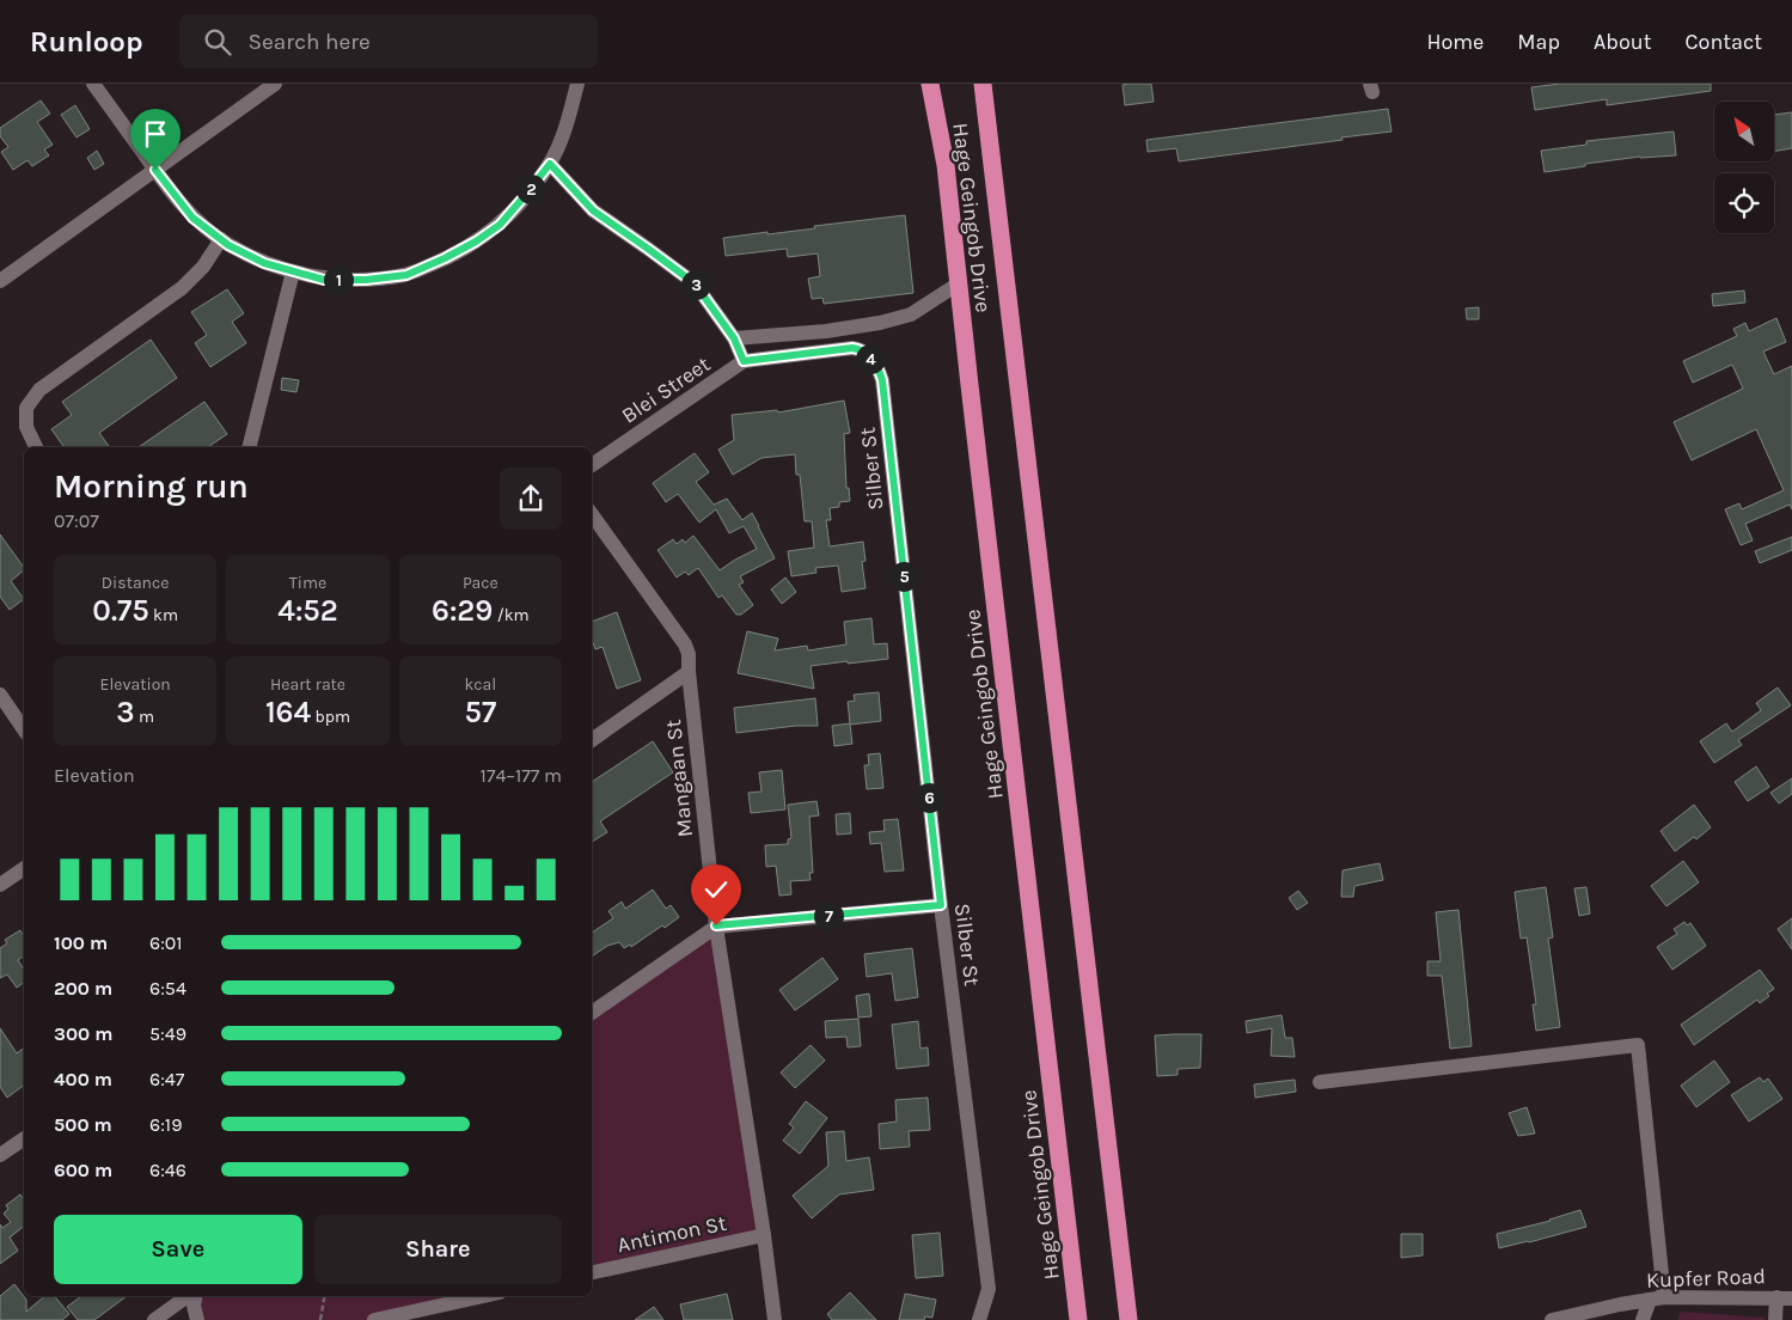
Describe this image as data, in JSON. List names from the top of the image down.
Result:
{
  "streets": {
    "highway": ["Hage Geingob Drive"],
    "street": [
      "Blei Street",
      "Silber St",
      "Mangaan St",
      "Antimon St",
      "Kupfer Road"
    ]
  },
  "crossings": [
    ["Blei Street", "Silber St"],
    ["Mangaan St", "Antimon St"]
  ],
  "north": "top left",
  "page": {
    "header": "Runloop",
    "search": "Search here",
    "nav": [
      "Home",
      "Map",
      "About",
      "Contact"
    ],
    "pins": [
      "2",
      "1",
      "3",
      "4",
      "5",
      "6",
      "7"
    ],
    "heading": ["Morning run", "07:07"],
    "stats": [
      ["Distance", "0.75 km"],
      ["Time", "4:52"],
      ["Pace", "6:29 /km"],
      ["Elevation", "3 m"],
      ["Heart rate", "164 bpm"],
      ["kcal", "57"]
    ],
    "chart": ["Elevation", "174–177 m"],
    "list": [
      {
        "name": "100 m",
        "note": "6:01"
      },
      {
        "name": "200 m",
        "note": "6:54"
      },
      {
        "name": "300 m",
        "note": "5:49"
      },
      {
        "name": "400 m",
        "note": "6:47"
      },
      {
        "name": "500 m",
        "note": "6:19"
      },
      {
        "name": "600 m",
        "note": "6:46"
      }
    ],
    "buttons": ["Save", "Share"]
  }
}
